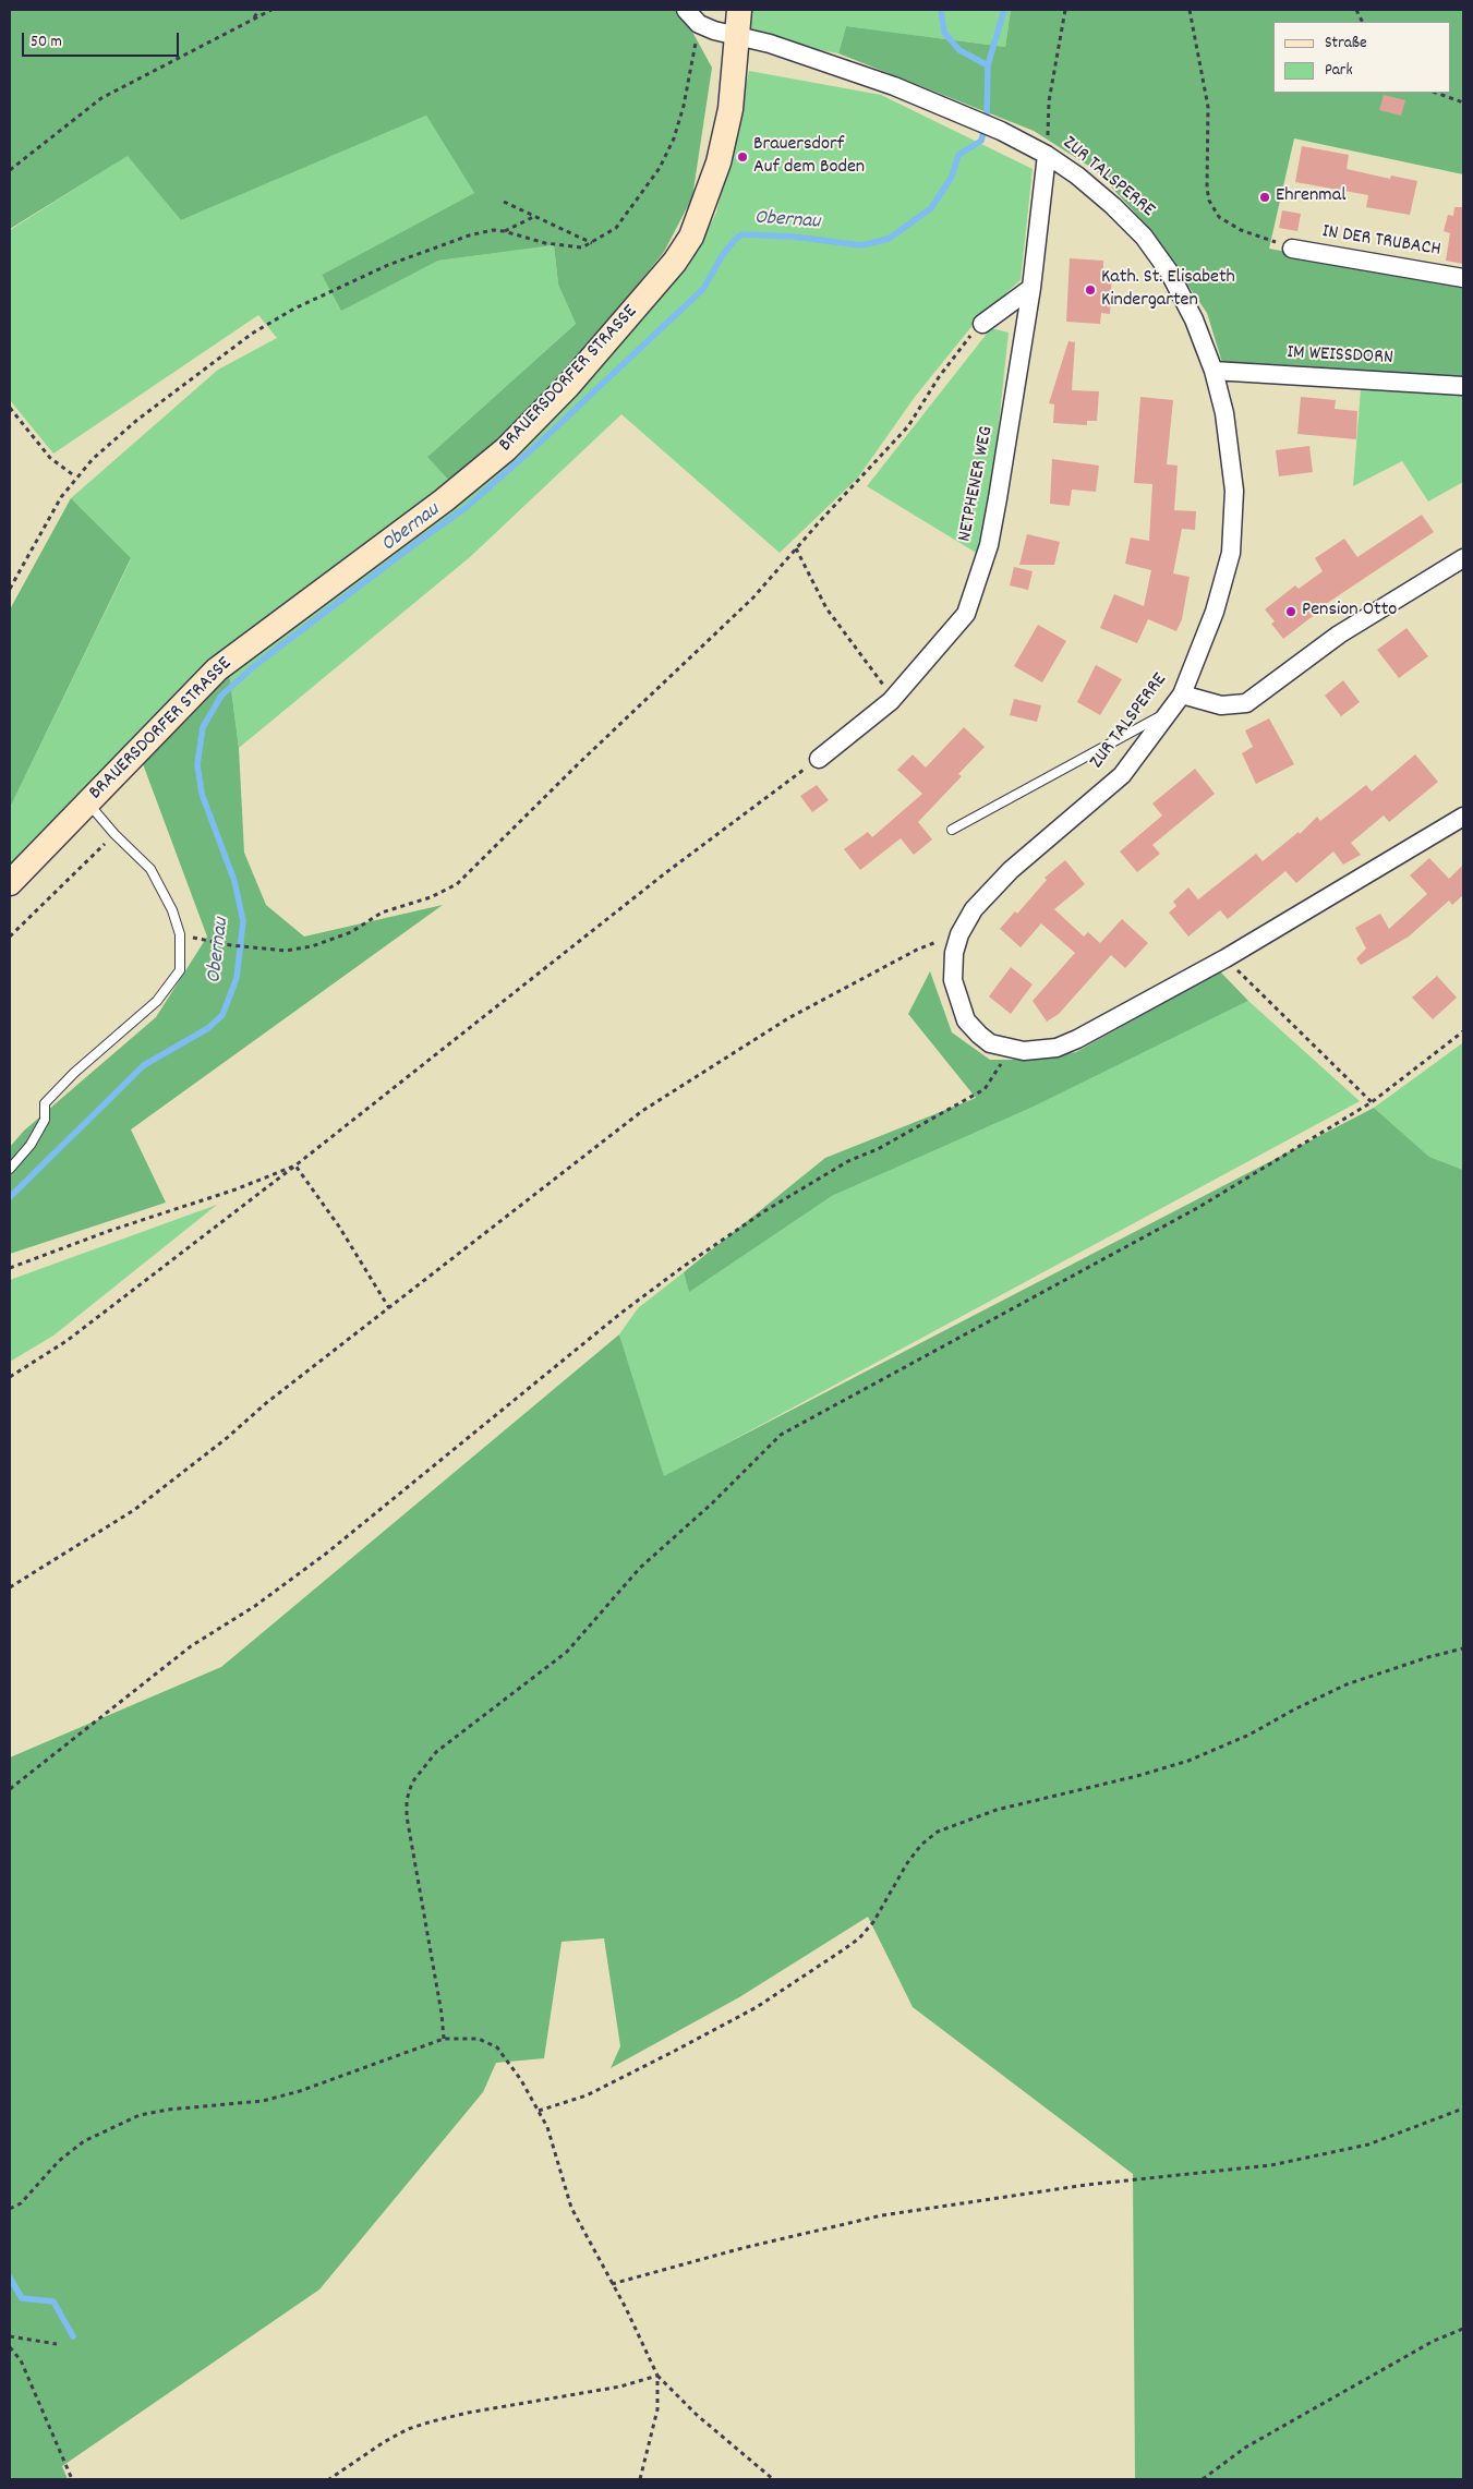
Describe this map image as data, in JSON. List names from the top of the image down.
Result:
{
  "streets": {
    "street": [
      "ZUR TALSPERRE",
      "IN DER TRUBACH",
      "IM WEISSDORN",
      "BRAUERSDORFER STRASSE",
      "NETPHENER WEG"
    ]
  },
  "crossings": [
    ["ZUR TALSPERRE", "IM WEISSDORN"],
    ["ZUR TALSPERRE", "BRAUERSDORFER STRASSE"],
    ["ZUR TALSPERRE", "NETPHENER WEG"]
  ],
  "water": ["Obernau"],
  "places": [
    "Brauersdorf Auf dem Boden",
    "Ehrenmal",
    "Kath. St. Elisabeth Kindergarten",
    "Pension Otto"
  ],
  "legend": ["Straße", "Park"],
  "scale_bar": "50 m"
}
